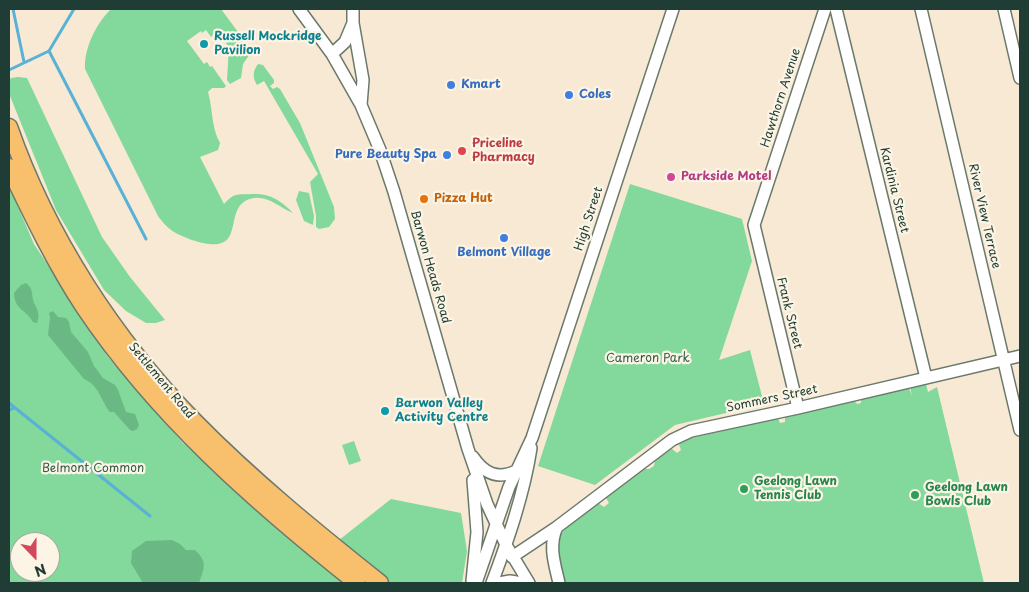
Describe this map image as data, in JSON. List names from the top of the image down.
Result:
{
  "streets": {
    "highway": ["Settlement Road"],
    "street": [
      "Hawthorn Avenue",
      "Kardinia Street",
      "River View Terrace",
      "High Street",
      "Barwon Heads Road",
      "Frank Street",
      "Sommers Street"
    ]
  },
  "crossings": [
    ["Hawthorn Avenue", "Frank Street"],
    ["Kardinia Street", "Sommers Street"],
    ["River View Terrace", "Sommers Street"],
    ["High Street", "Barwon Heads Road"],
    ["Barwon Heads Road", "Sommers Street"],
    ["Frank Street", "Sommers Street"]
  ],
  "parks": ["Cameron Park", "Belmont Common"],
  "places": [
    "Russell Mockridge Pavilion",
    "Kmart",
    "Coles",
    "Priceline Pharmacy",
    "Pure Beauty Spa",
    "Parkside Motel",
    "Pizza Hut",
    "Belmont Village",
    "Barwon Valley Activity Centre",
    "Geelong Lawn Tennis Club",
    "Geelong Lawn Bowls Club"
  ],
  "north": "bottom"
}
